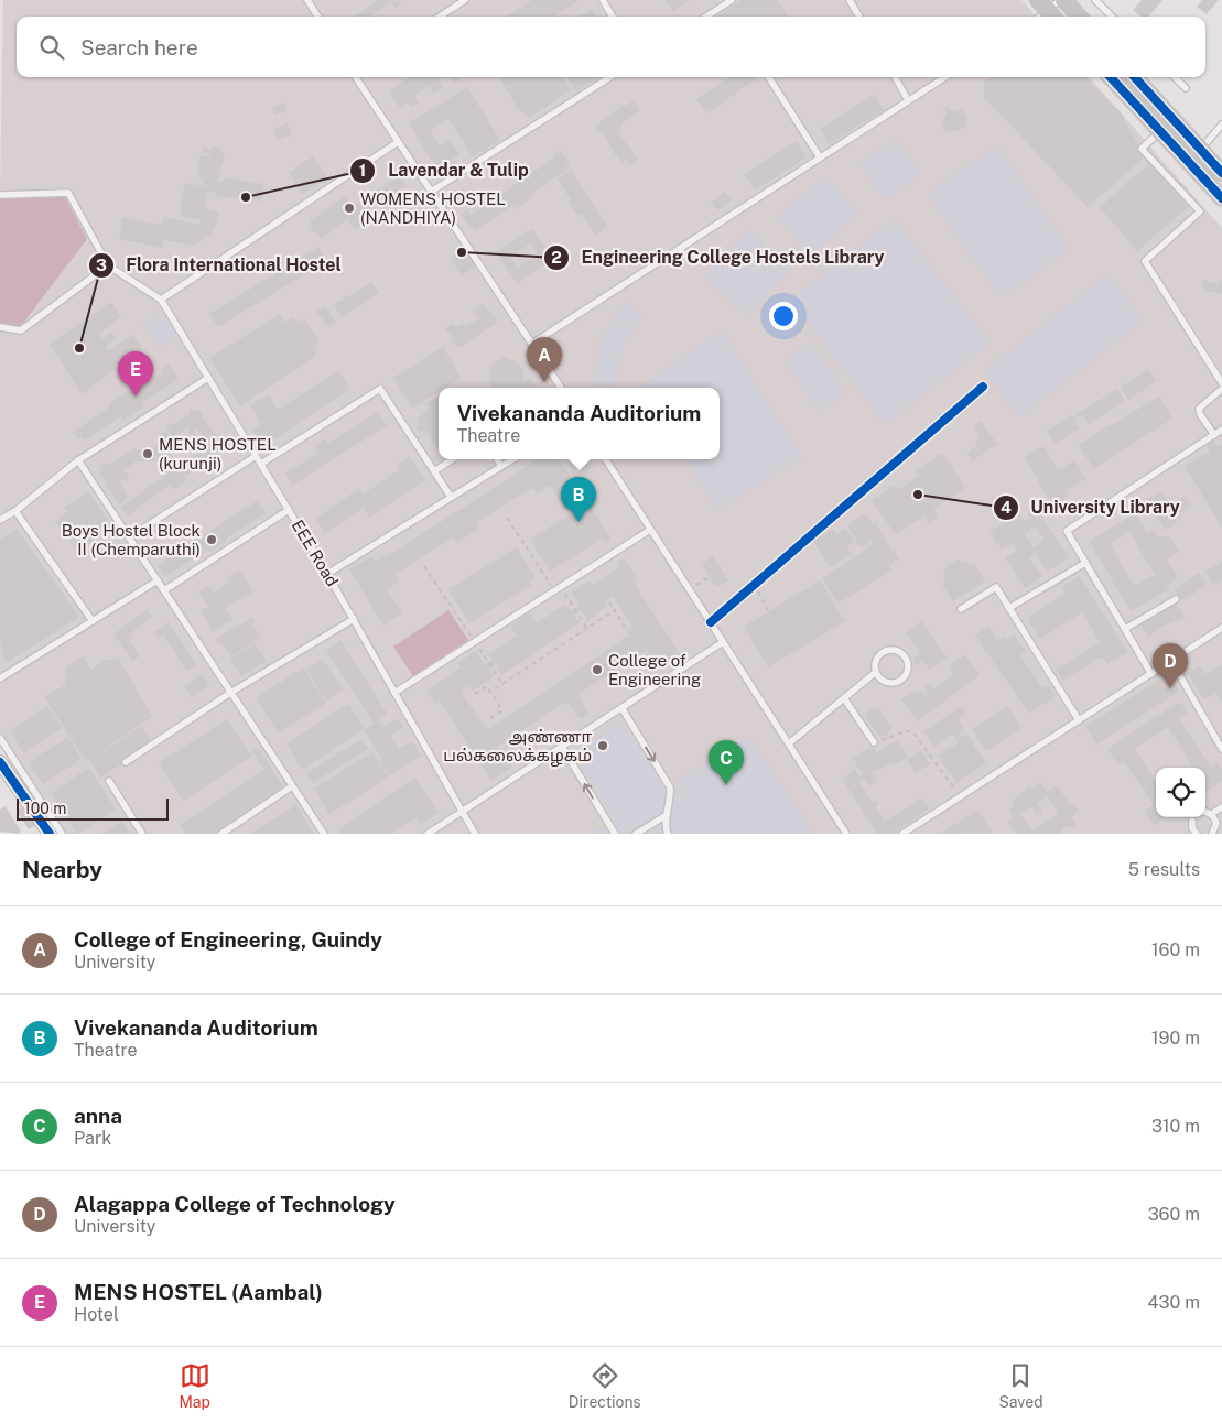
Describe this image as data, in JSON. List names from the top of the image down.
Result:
{
  "streets": {
    "lane": ["EEE Road"]
  },
  "places": [
    "Lavendar & Tulip",
    "WOMENS HOSTEL (NANDHIYA)",
    "Engineering College Hostels Library",
    "Flora International Hostel",
    "MENS HOSTEL (kurunji)",
    "University Library",
    "Boys Hostel Block II (Chemparuthi)",
    "College of Engineering",
    "அண்ணா பல்கலைக்கழகம்"
  ],
  "scale_bar": "100 m",
  "page": {
    "search": "Search here",
    "pins": [
      "A",
      "E",
      "B",
      "D",
      "C"
    ],
    "popup": ["Vivekananda Auditorium", "Theatre"],
    "scale": "100 m",
    "heading": ["Nearby", "5 results"],
    "list": [
      {
        "mark": "A",
        "name": "College of Engineering, Guindy",
        "note": "University",
        "value": "160 m"
      },
      {
        "mark": "B",
        "name": "Vivekananda Auditorium",
        "note": "Theatre",
        "value": "190 m"
      },
      {
        "mark": "C",
        "name": "anna",
        "note": "Park",
        "value": "310 m"
      },
      {
        "mark": "D",
        "name": "Alagappa College of Technology",
        "note": "University",
        "value": "360 m"
      },
      {
        "mark": "E",
        "name": "MENS HOSTEL (Aambal)",
        "note": "Hotel",
        "value": "430 m"
      }
    ],
    "nav": ["Map", "Directions", "Saved"]
  }
}
